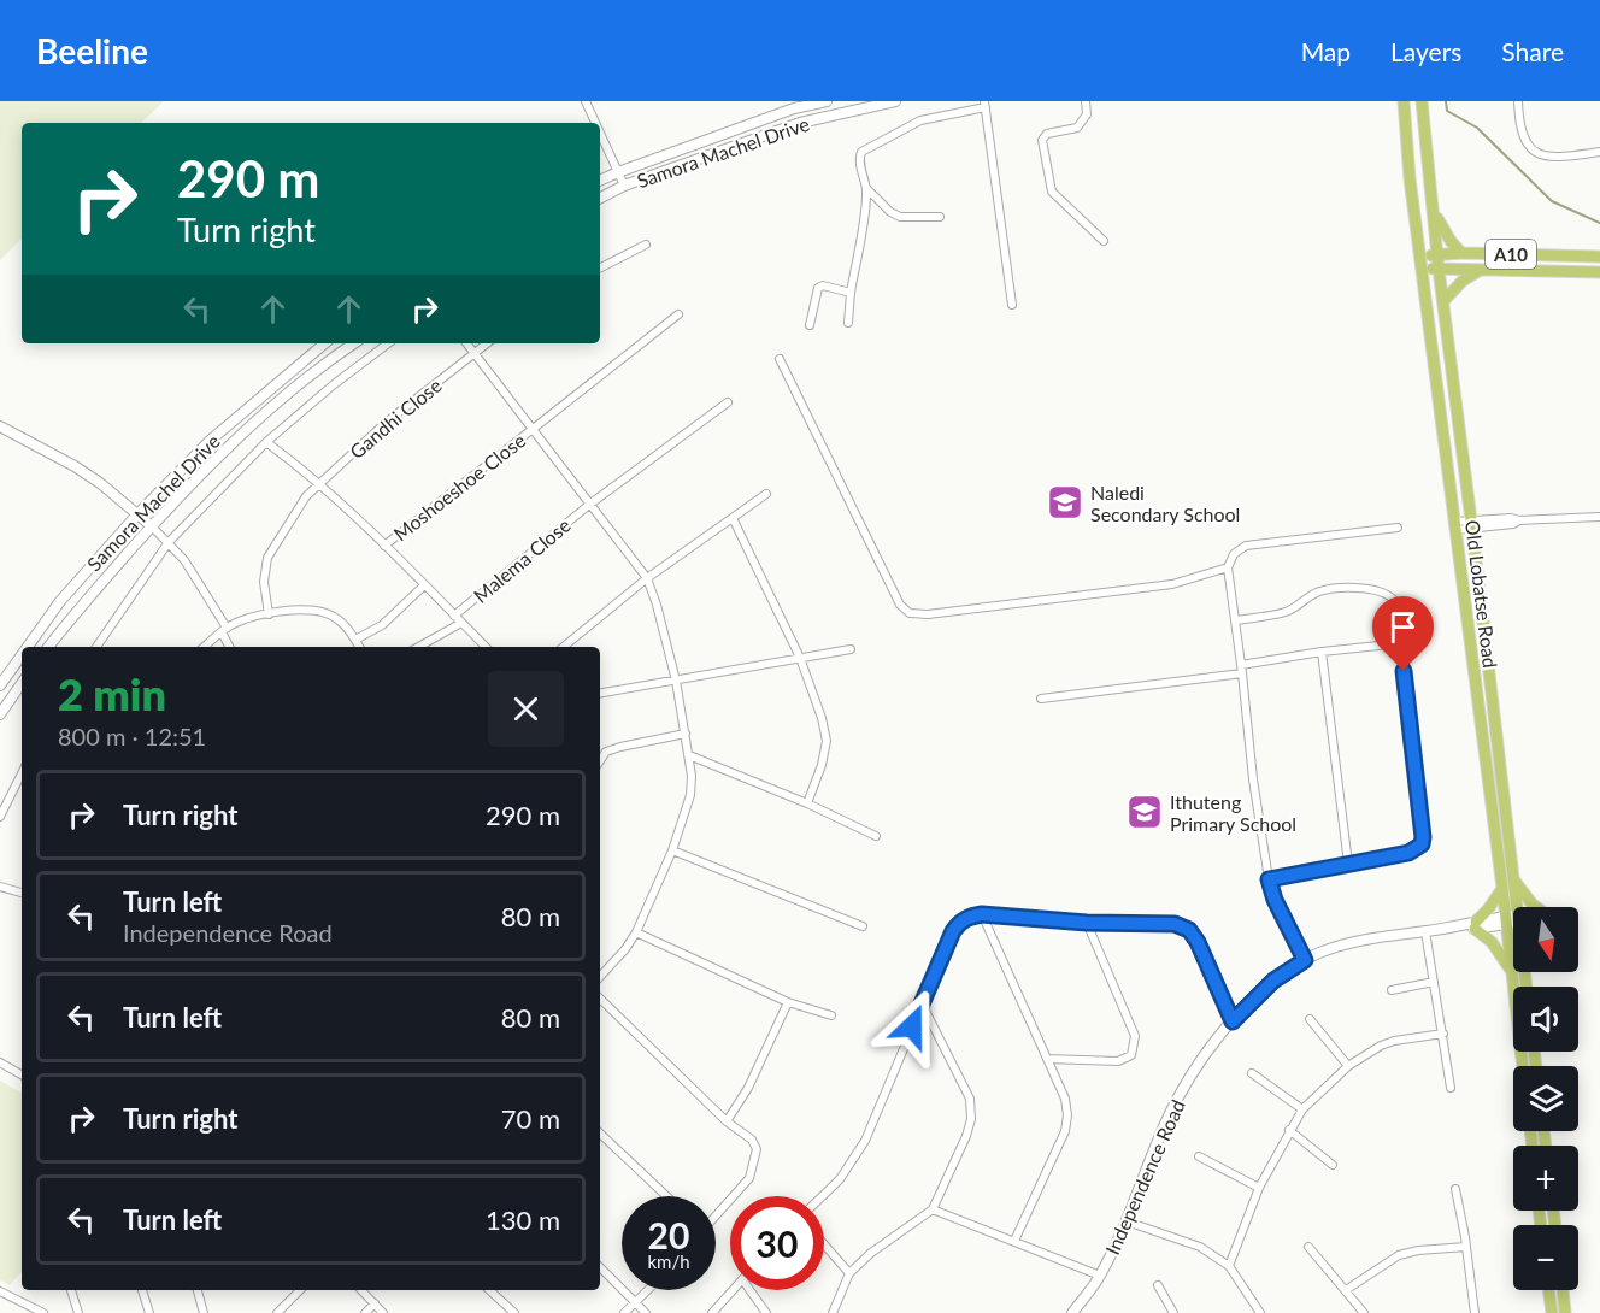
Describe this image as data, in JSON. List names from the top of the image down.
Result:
{
  "streets": {
    "main road": [
      "Samora Machel Drive",
      "A10",
      "Old Lobatse Road",
      "Independence Road"
    ],
    "street": ["Gandhi Close", "Moshoeshoe Close", "Malema Close"]
  },
  "crossings": [
    ["A10", "Old Lobatse Road"],
    ["Old Lobatse Road", "Independence Road"]
  ],
  "places": {
    "school or university": ["Naledi Secondary School", "Ithuteng Primary School"]
  },
  "north": "bottom",
  "page": {
    "header": "Beeline",
    "nav": ["Map", "Layers", "Share"],
    "turn": ["290 m", "Turn right"],
    "heading": ["2 min", "800 m · 12:51"],
    "list": [
      {
        "name": "Turn right",
        "value": "290 m"
      },
      {
        "name": "Turn left",
        "note": "Independence Road",
        "value": "80 m"
      },
      {
        "name": "Turn left",
        "value": "80 m"
      },
      {
        "name": "Turn right",
        "value": "70 m"
      },
      {
        "name": "Turn left",
        "value": "130 m"
      }
    ],
    "map_buttons": ["+", "−"],
    "speed": "20 km/h",
    "limit": "30"
  }
}
